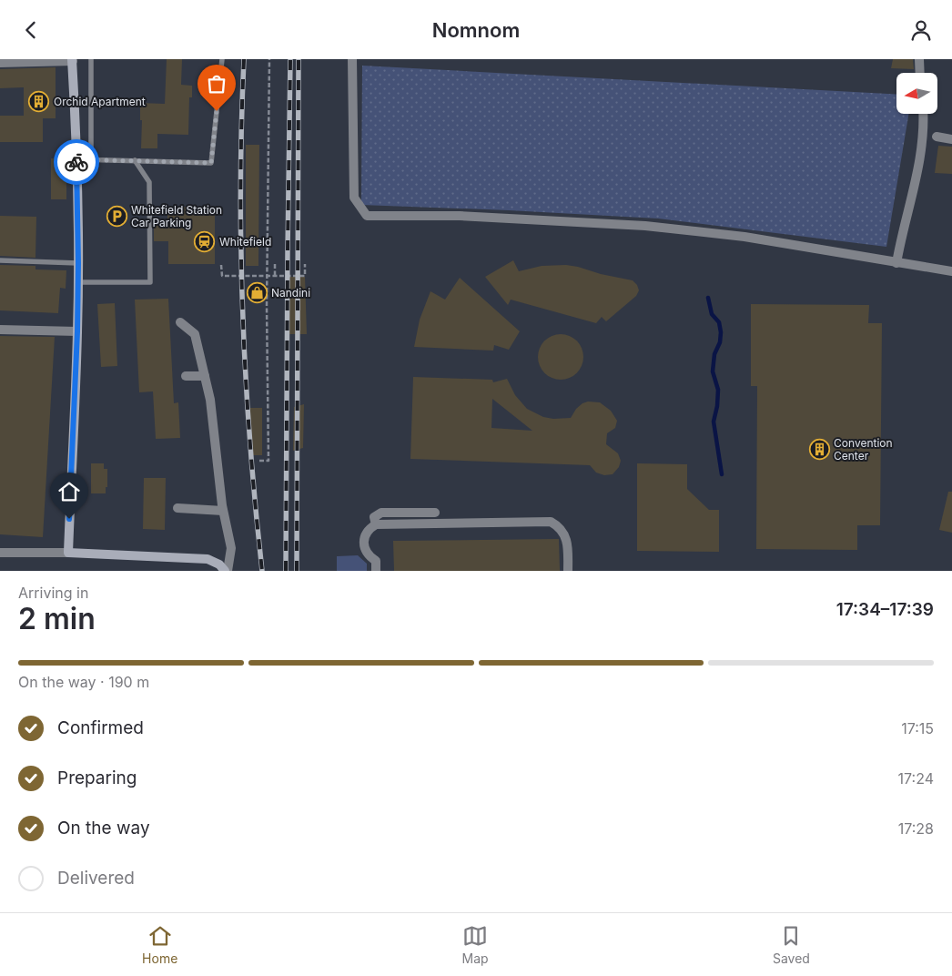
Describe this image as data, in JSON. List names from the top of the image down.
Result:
{
  "places": {
    "building": ["Orchid Apartment", "Convention Center"],
    "parking": ["Whitefield Station Car Parking"],
    "station": ["Whitefield"],
    "shop": ["Nandini"]
  },
  "north": "left",
  "page": {
    "header": "Nomnom",
    "heading": ["2 min", "Arriving in", "17:34–17:39"],
    "bar": "On the way · 190 m",
    "list": [
      ["Confirmed", "17:15"],
      ["Preparing", "17:24"],
      ["On the way", "17:28"],
      "Delivered"
    ],
    "tabs": ["Home", "Map", "Saved"]
  }
}
